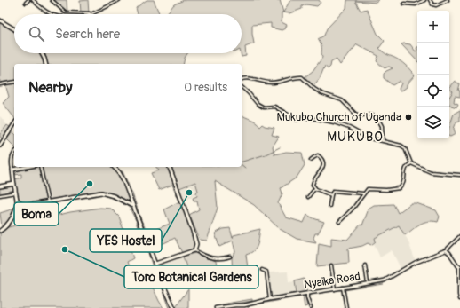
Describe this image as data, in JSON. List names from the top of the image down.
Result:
{
  "streets": {
    "street": ["Nyaika Road"]
  },
  "districts": ["MUKUBO"],
  "places": [
    "Mukubo Church of Uganda",
    "Boma",
    "YES Hostel",
    "Toro Botanical Gardens"
  ],
  "page": {
    "map_buttons": ["+", "−"],
    "search": "Search here",
    "heading": ["Nearby", "0 results"]
  }
}
